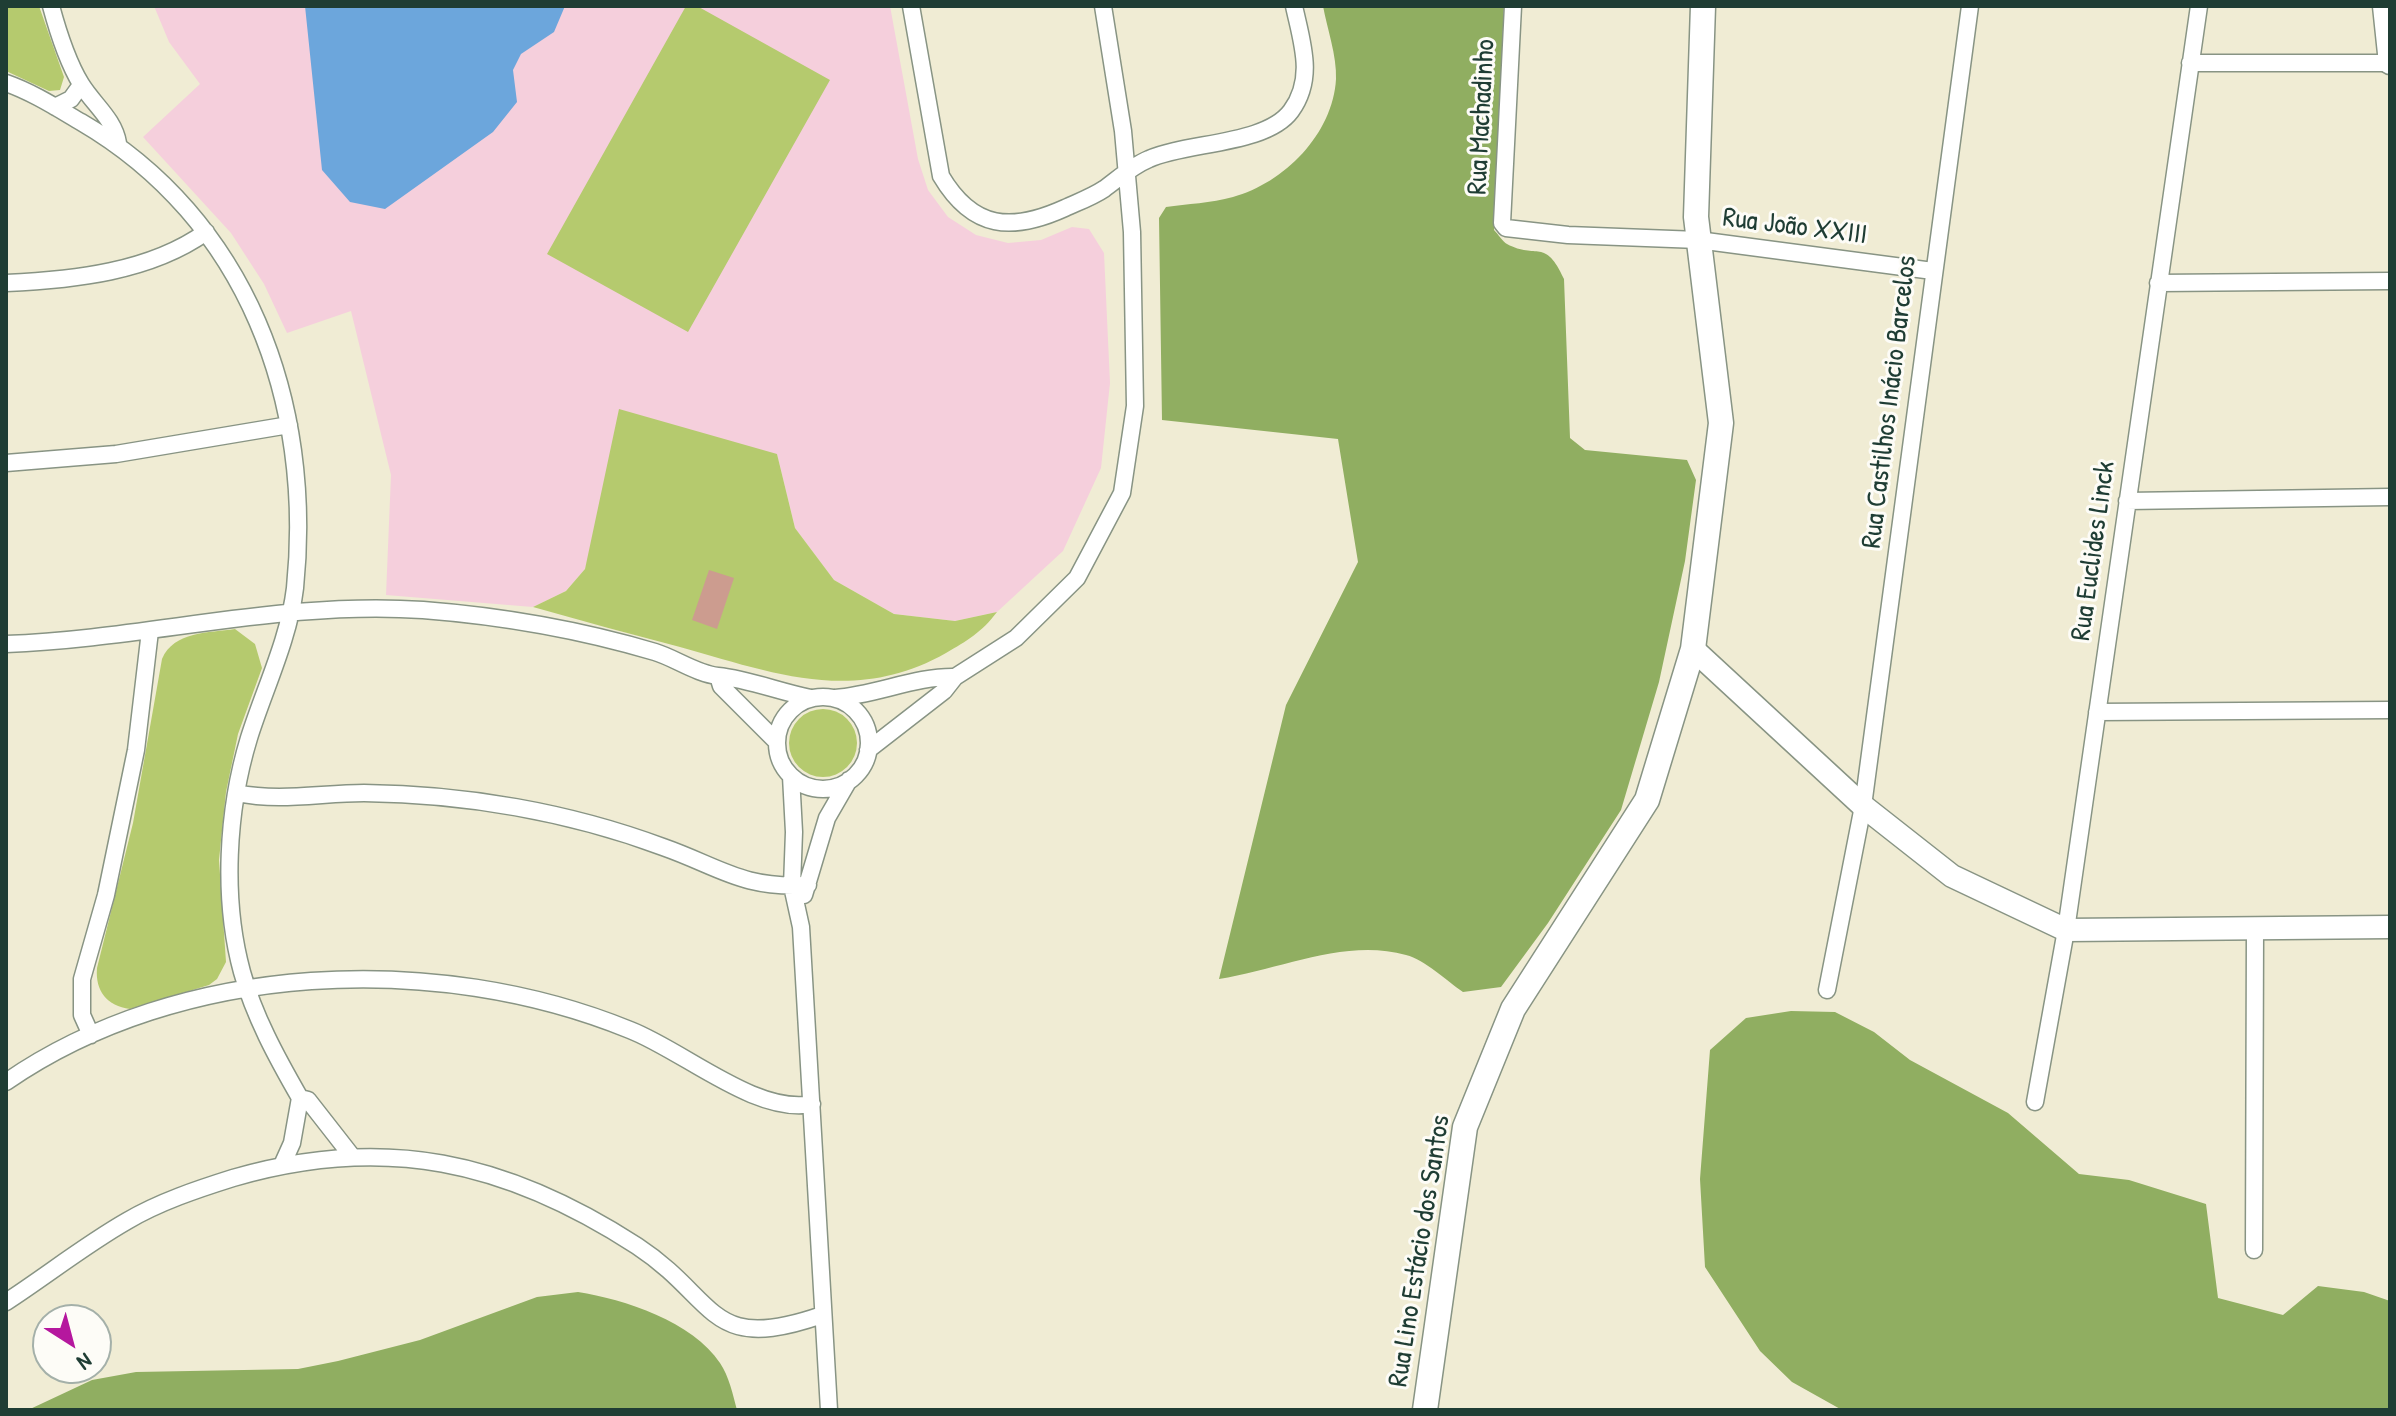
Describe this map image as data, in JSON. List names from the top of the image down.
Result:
{
  "streets": {
    "main road": ["Rua Lino Estácio dos Santos"],
    "street": [
      "Rua Machadinho",
      "Rua João XXIII",
      "Rua Castilhos Inácio Barcelos",
      "Rua Euclides Linck"
    ]
  },
  "crossings": [
    ["Rua Machadinho", "Rua João XXIII"],
    ["Rua Machadinho", "Rua Lino Estácio dos Santos"],
    ["Rua João XXIII", "Rua Castilhos Inácio Barcelos"],
    ["Rua João XXIII", "Rua Lino Estácio dos Santos"]
  ],
  "north": "bottom right"
}
